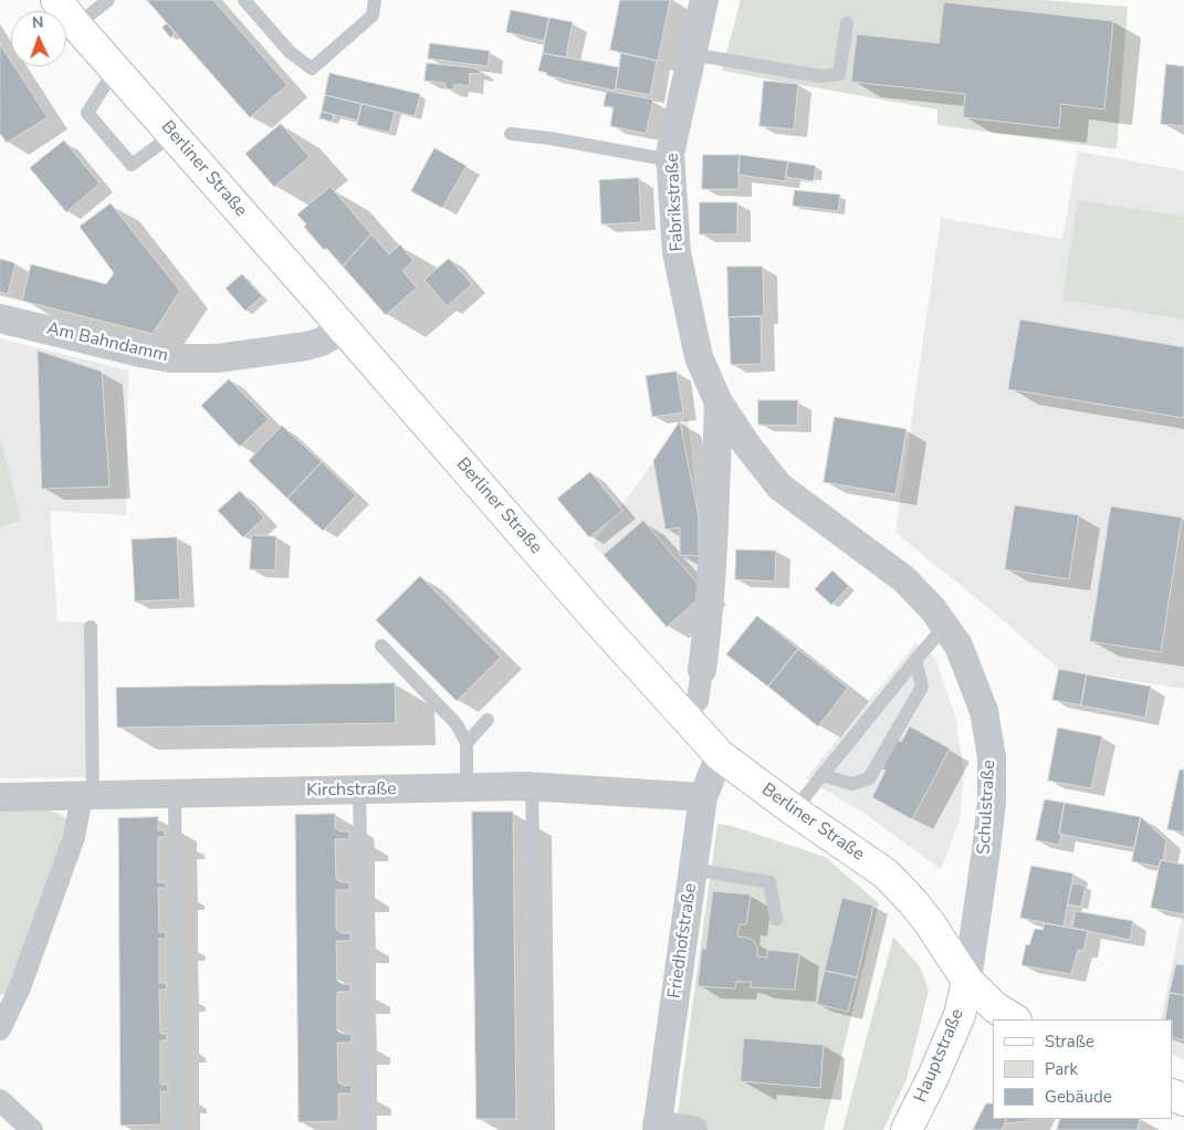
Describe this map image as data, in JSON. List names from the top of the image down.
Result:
{
  "streets": {
    "main road": ["Berliner Straße", "Hauptstraße"],
    "street": [
      "Fabrikstraße",
      "Am Bahndamm",
      "Kirchstraße",
      "Schulstraße",
      "Friedhofstraße"
    ]
  },
  "crossings": [
    ["Berliner Straße", "Am Bahndamm"],
    ["Berliner Straße", "Schulstraße"],
    ["Berliner Straße", "Friedhofstraße"],
    ["Berliner Straße", "Hauptstraße"],
    ["Fabrikstraße", "Schulstraße"],
    ["Kirchstraße", "Friedhofstraße"],
    ["Schulstraße", "Hauptstraße"]
  ],
  "legend": ["Straße", "Park", "Gebäude"],
  "north": "top"
}
